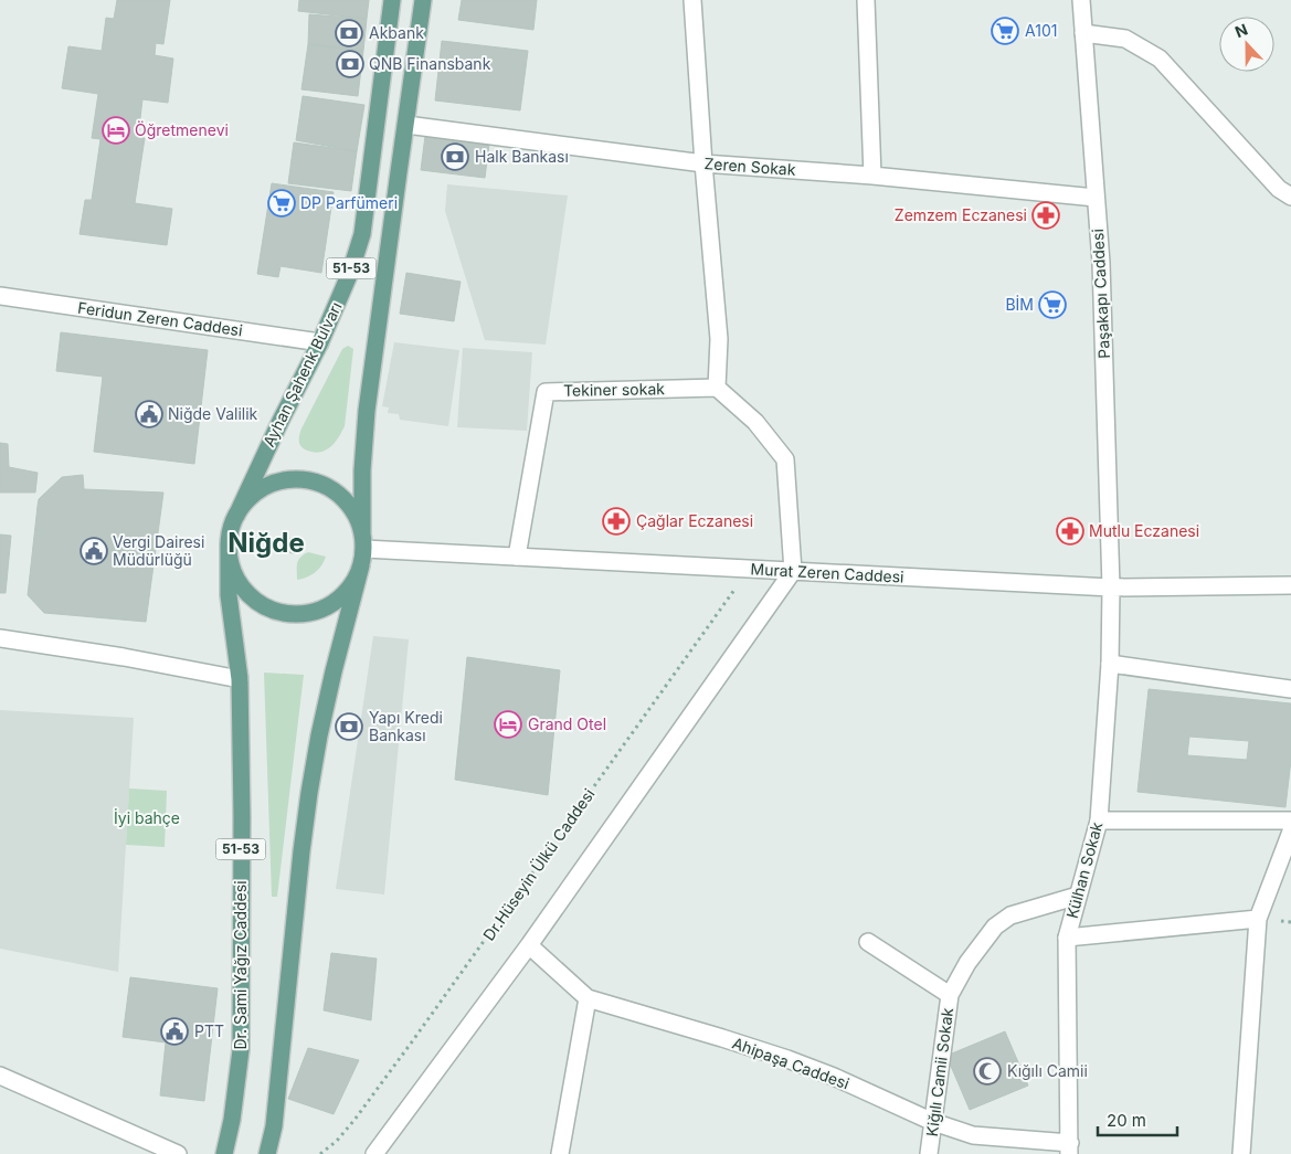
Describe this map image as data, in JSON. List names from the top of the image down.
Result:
{
  "streets": {
    "main road": ["51-53", "Ayhan Şahenk Bulvarı", "Dr. Sami Yağız Caddesi"],
    "street": [
      "Zeren Sokak",
      "Paşakapı Caddesi",
      "Feridun Zeren Caddesi",
      "Tekiner sokak",
      "Murat Zeren Caddesi",
      "Külhan Sokak",
      "Ahipaşa Caddesi",
      "Kiğılı Camii Sokak"
    ],
    "path": ["Dr.Hüseyin Ülkü Caddesi"]
  },
  "crossings": [
    ["Zeren Sokak", "51-53"],
    ["Zeren Sokak", "Paşakapı Caddesi"],
    ["51-53", "Ayhan Şahenk Bulvarı"],
    ["51-53", "Murat Zeren Caddesi"],
    ["51-53", "Dr. Sami Yağız Caddesi"],
    ["Paşakapı Caddesi", "Murat Zeren Caddesi"],
    ["Paşakapı Caddesi", "Külhan Sokak"],
    ["Feridun Zeren Caddesi", "Ayhan Şahenk Bulvarı"],
    ["Ayhan Şahenk Bulvarı", "Murat Zeren Caddesi"],
    ["Ayhan Şahenk Bulvarı", "Dr. Sami Yağız Caddesi"],
    ["Tekiner sokak", "Murat Zeren Caddesi"],
    ["Murat Zeren Caddesi", "Dr.Hüseyin Ülkü Caddesi"],
    ["Murat Zeren Caddesi", "Külhan Sokak"],
    ["Murat Zeren Caddesi", "Dr. Sami Yağız Caddesi"],
    ["Külhan Sokak", "Ahipaşa Caddesi"],
    ["Külhan Sokak", "Kiğılı Camii Sokak"],
    ["Ahipaşa Caddesi", "Kiğılı Camii Sokak"]
  ],
  "districts": ["Niğde"],
  "parks": ["İyi bahçe"],
  "places": {
    "supermarket": ["A101", "DP Parfümeri", "BİM"],
    "bank": [
      "Akbank",
      "QNB Finansbank",
      "Halk Bankası",
      "Yapı Kredi Bankası"
    ],
    "hotel": ["Öğretmenevi", "Grand Otel"],
    "pharmacy": ["Zemzem Eczanesi", "Çağlar Eczanesi", "Mutlu Eczanesi"],
    "public building": ["Niğde Valilik", "Vergi Dairesi Müdürlüğü", "PTT"],
    "mosque": ["Kığılı Camii"]
  },
  "scale_bar": "20 m",
  "north": "top"
}
